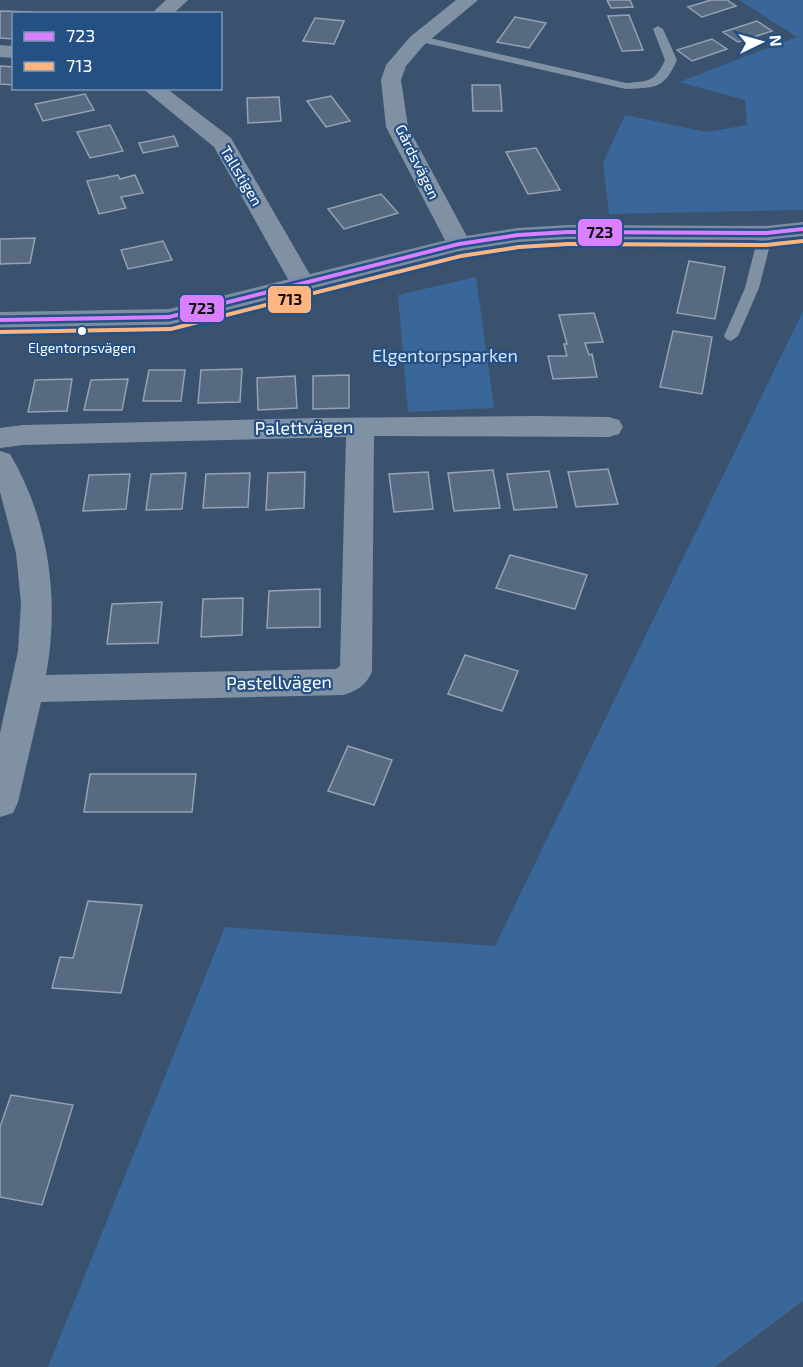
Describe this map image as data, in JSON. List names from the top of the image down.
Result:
{
  "streets": {
    "street": [
      "Gårdsvägen",
      "Tallstigen",
      "Palettvägen",
      "Pastellvägen"
    ]
  },
  "crossings": [
    ["Palettvägen", "Pastellvägen"]
  ],
  "parks": ["Elgentorpsparken"],
  "places": ["Elgentorpsvägen"],
  "lines": ["transit line 723", "transit line 713"],
  "legend": ["723", "713"],
  "north": "right"
}
